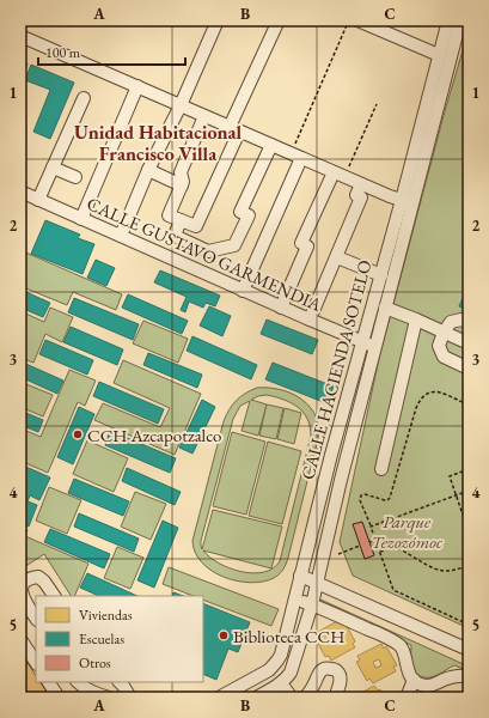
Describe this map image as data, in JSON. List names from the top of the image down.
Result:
{
  "streets": {
    "street": ["CALLE GUSTAVO GARMENDIA", "CALLE HACIENDA SOTELO"]
  },
  "crossings": [
    ["CALLE GUSTAVO GARMENDIA", "CALLE HACIENDA SOTELO"]
  ],
  "districts": ["Unidad Habitacional Francisco Villa"],
  "parks": ["Parque Tezozómoc"],
  "places": ["CCH Azcapotzalco", "Biblioteca CCH"],
  "legend": ["Viviendas", "Escuelas", "Otros"],
  "scale_bar": "100 m",
  "grid": {
    "columns": ["A", "B", "C"],
    "rows": [
      "1",
      "2",
      "3",
      "4",
      "5"
    ]
  }
}
